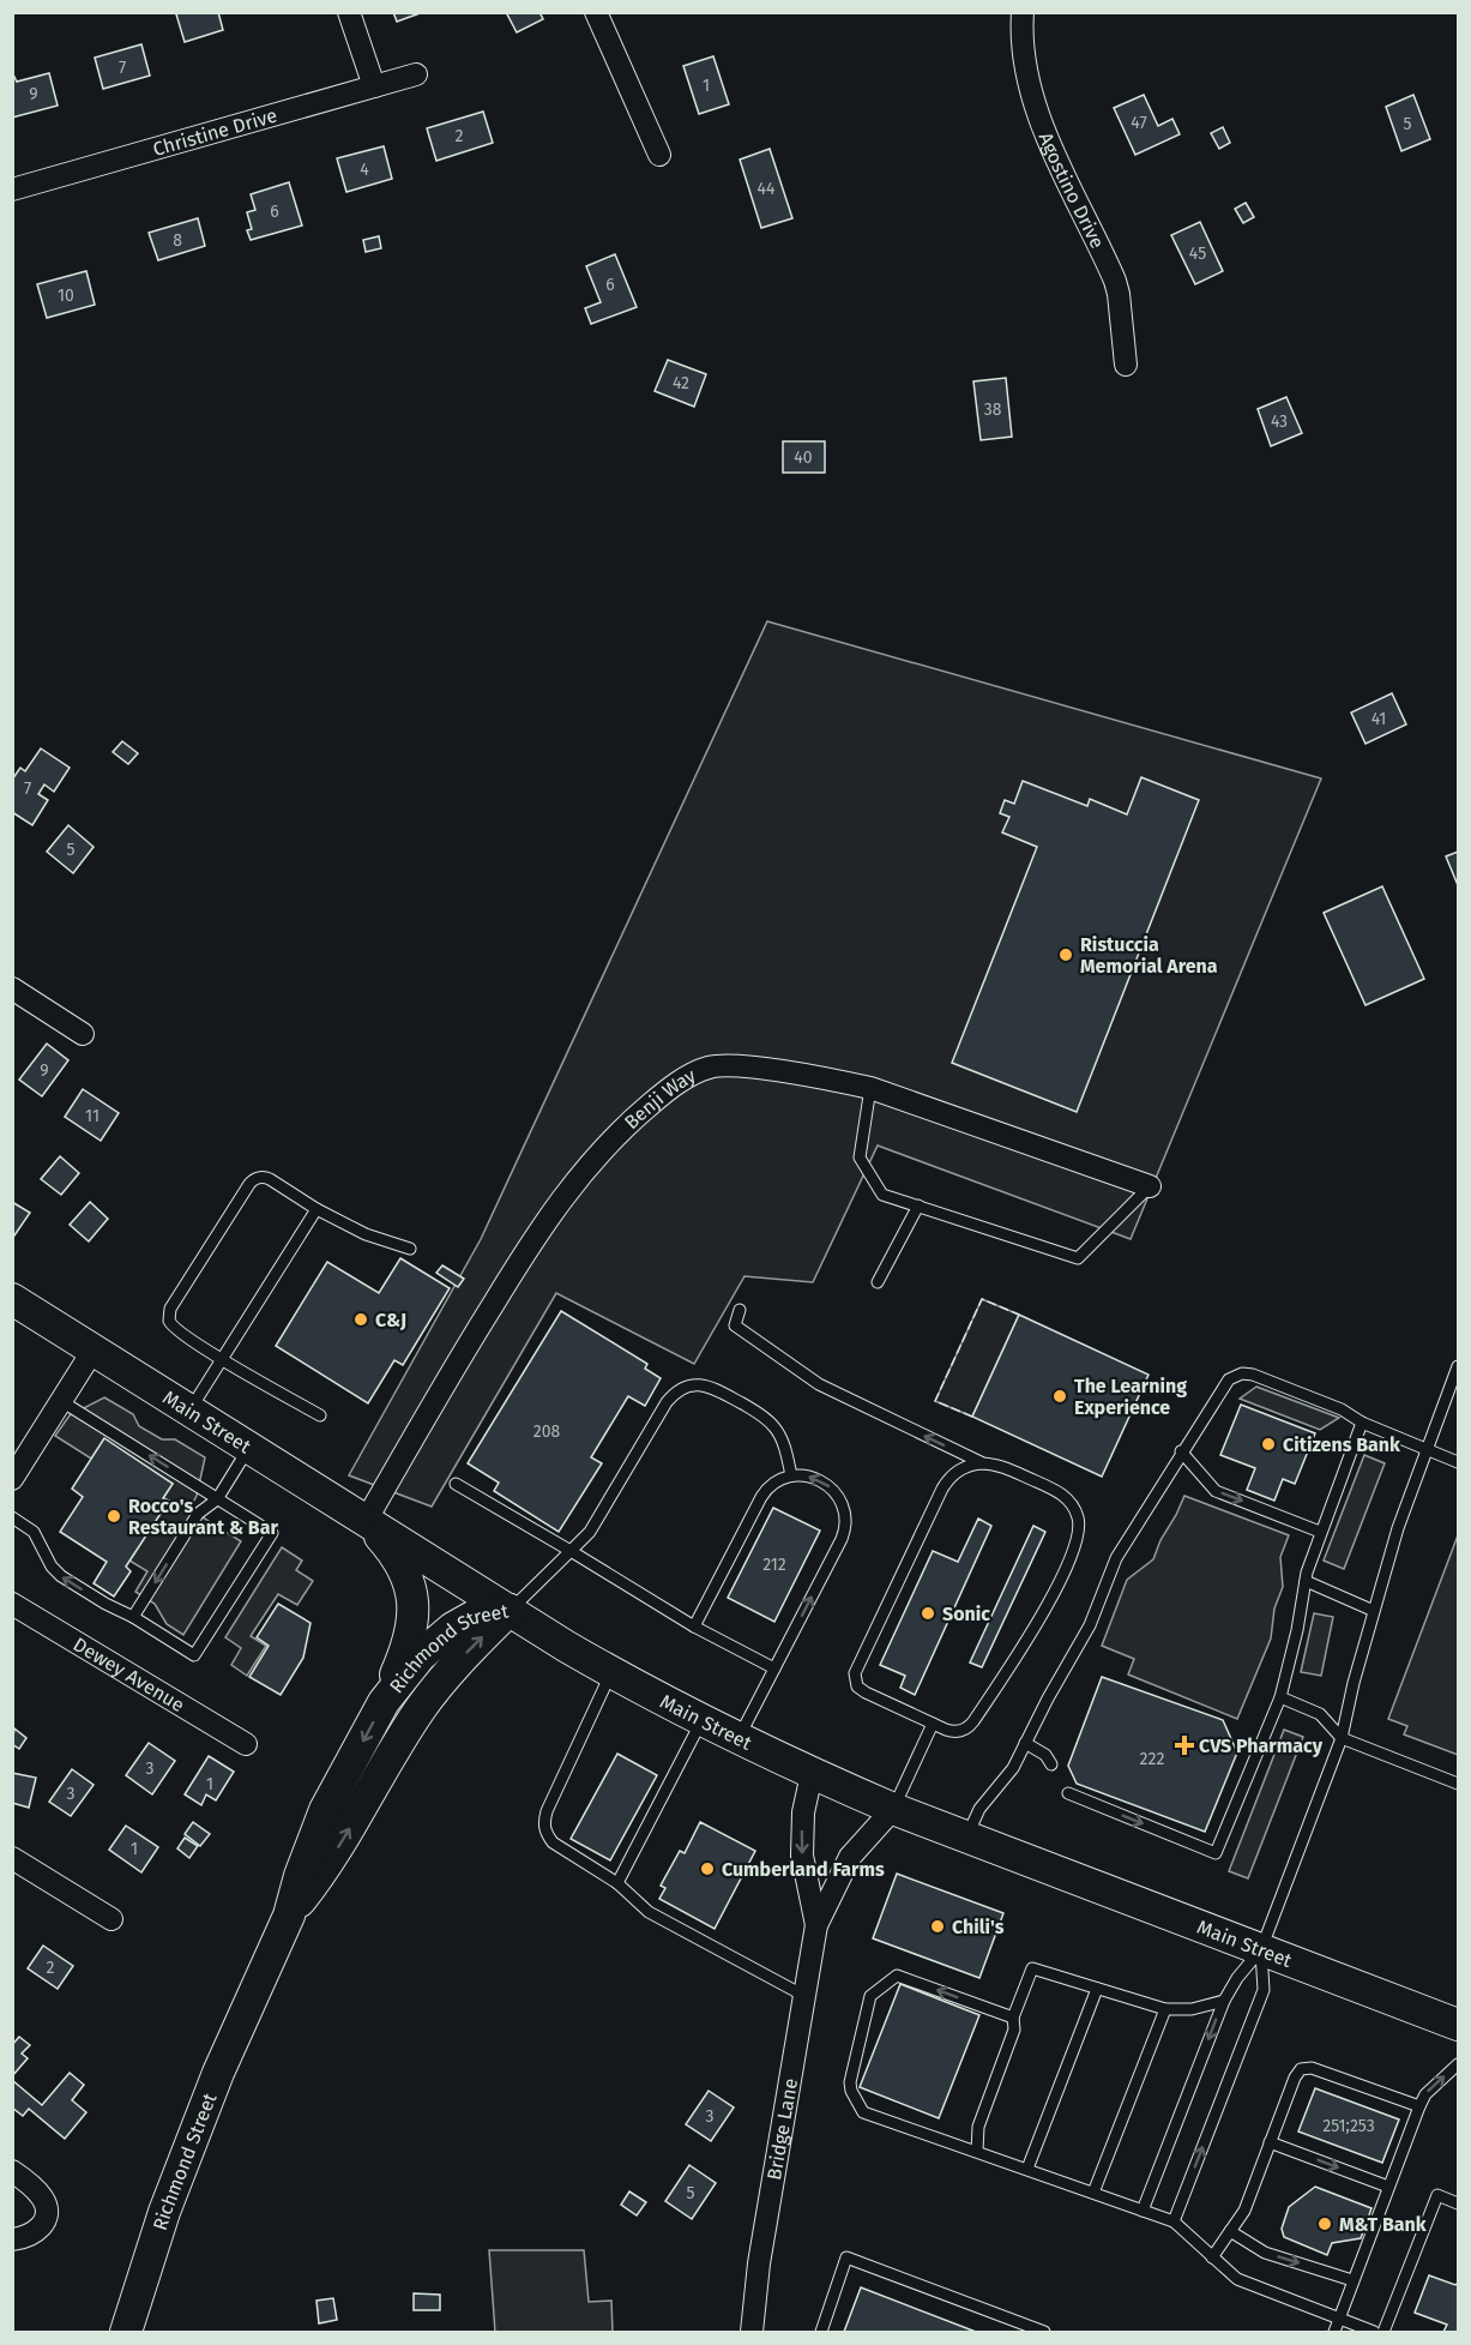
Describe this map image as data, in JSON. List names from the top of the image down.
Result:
{
  "streets": {
    "main road": ["Main Street", "Richmond Street"],
    "street": [
      "Christine Drive",
      "Agostino Drive",
      "Benji Way",
      "Dewey Avenue",
      "Bridge Lane"
    ]
  },
  "crossings": [
    ["Benji Way", "Main Street"],
    ["Main Street", "Richmond Street"],
    ["Main Street", "Bridge Lane"]
  ],
  "places": {
    "other": [
      "Ristuccia Memorial Arena",
      "C&J",
      "The Learning Experience",
      "Citizens Bank",
      "Rocco's Restaurant & Bar",
      "Sonic",
      "Cumberland Farms",
      "Chili's",
      "M&T Bank"
    ],
    "health": ["CVS Pharmacy"]
  },
  "house_numbers": [
    "7",
    "1",
    "9",
    "47",
    "5",
    "2",
    "4",
    "44",
    "6",
    "8",
    "45",
    "6",
    "10",
    "42",
    "38",
    "43",
    "40",
    "41",
    "7",
    "5",
    "9",
    "11",
    "208",
    "212",
    "222",
    "3",
    "1",
    "3",
    "1",
    "2",
    "3",
    "251;253",
    "5"
  ]
}
